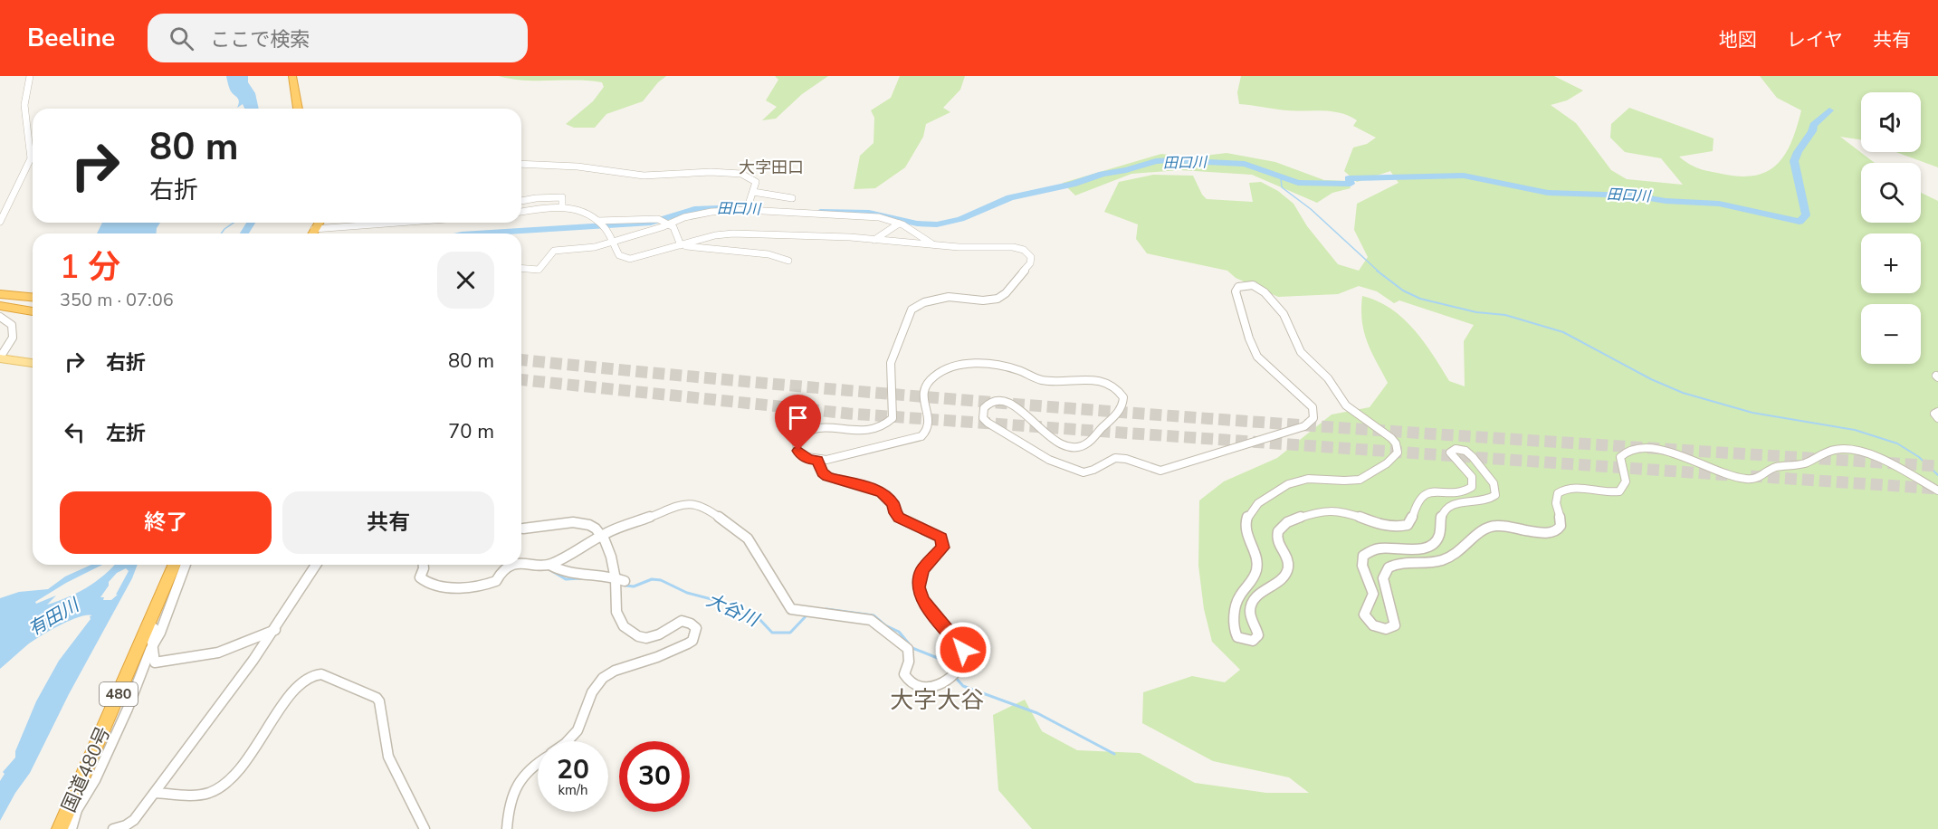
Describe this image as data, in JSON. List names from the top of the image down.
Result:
{
  "streets": {
    "highway": ["480", "国道480号"]
  },
  "districts": ["大字田口", "大字大谷"],
  "water": ["田口川", "大谷川", "有田川"],
  "page": {
    "header": "Beeline",
    "search": "ここで検索",
    "nav": ["地図", "レイヤ", "共有"],
    "map_buttons": ["+", "−"],
    "turn": ["80 m", "右折"],
    "heading": ["1 分", "350 m · 07:06"],
    "list": [
      {
        "name": "右折",
        "value": "80 m"
      },
      {
        "name": "左折",
        "value": "70 m"
      }
    ],
    "buttons": ["終了", "共有"],
    "speed": "20 km/h",
    "limit": "30"
  }
}
